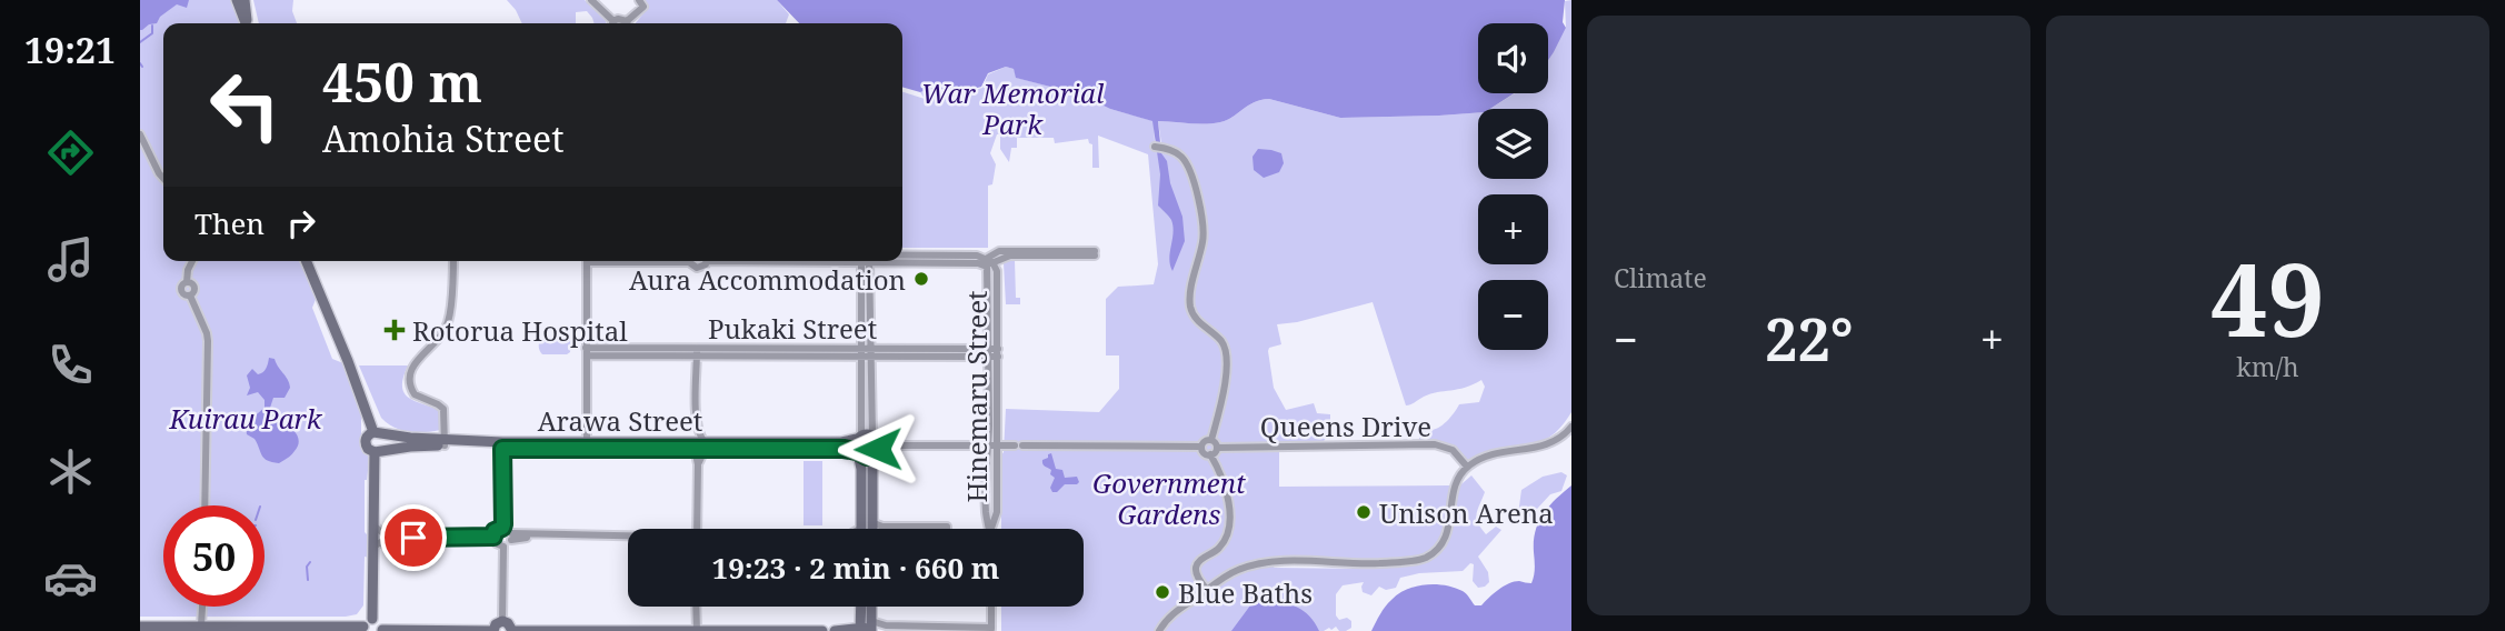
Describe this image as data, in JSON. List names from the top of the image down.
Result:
{
  "streets": {
    "main road": ["Arawa Street"],
    "street": ["Pukaki Street", "Hinemaru Street", "Queens Drive"]
  },
  "crossings": [
    ["Pukaki Street", "Hinemaru Street"],
    ["Hinemaru Street", "Arawa Street"]
  ],
  "parks": ["War Memorial Park", "Kuirau Park", "Government Gardens"],
  "places": {
    "other": ["Aura Accommodation", "Unison Arena", "Blue Baths"],
    "health": ["Rotorua Hospital"]
  },
  "page": {
    "tabs": "19:21",
    "tile": [
      "Climate",
      ["49", "km/h"]
    ],
    "map_buttons": ["+", "−"],
    "turn": ["450 m", "Amohia Street"],
    "then": "Then",
    "heat": ["−", "22°", "+"],
    "limit": "50",
    "trip": "19:23 · 2 min · 660 m"
  }
}
